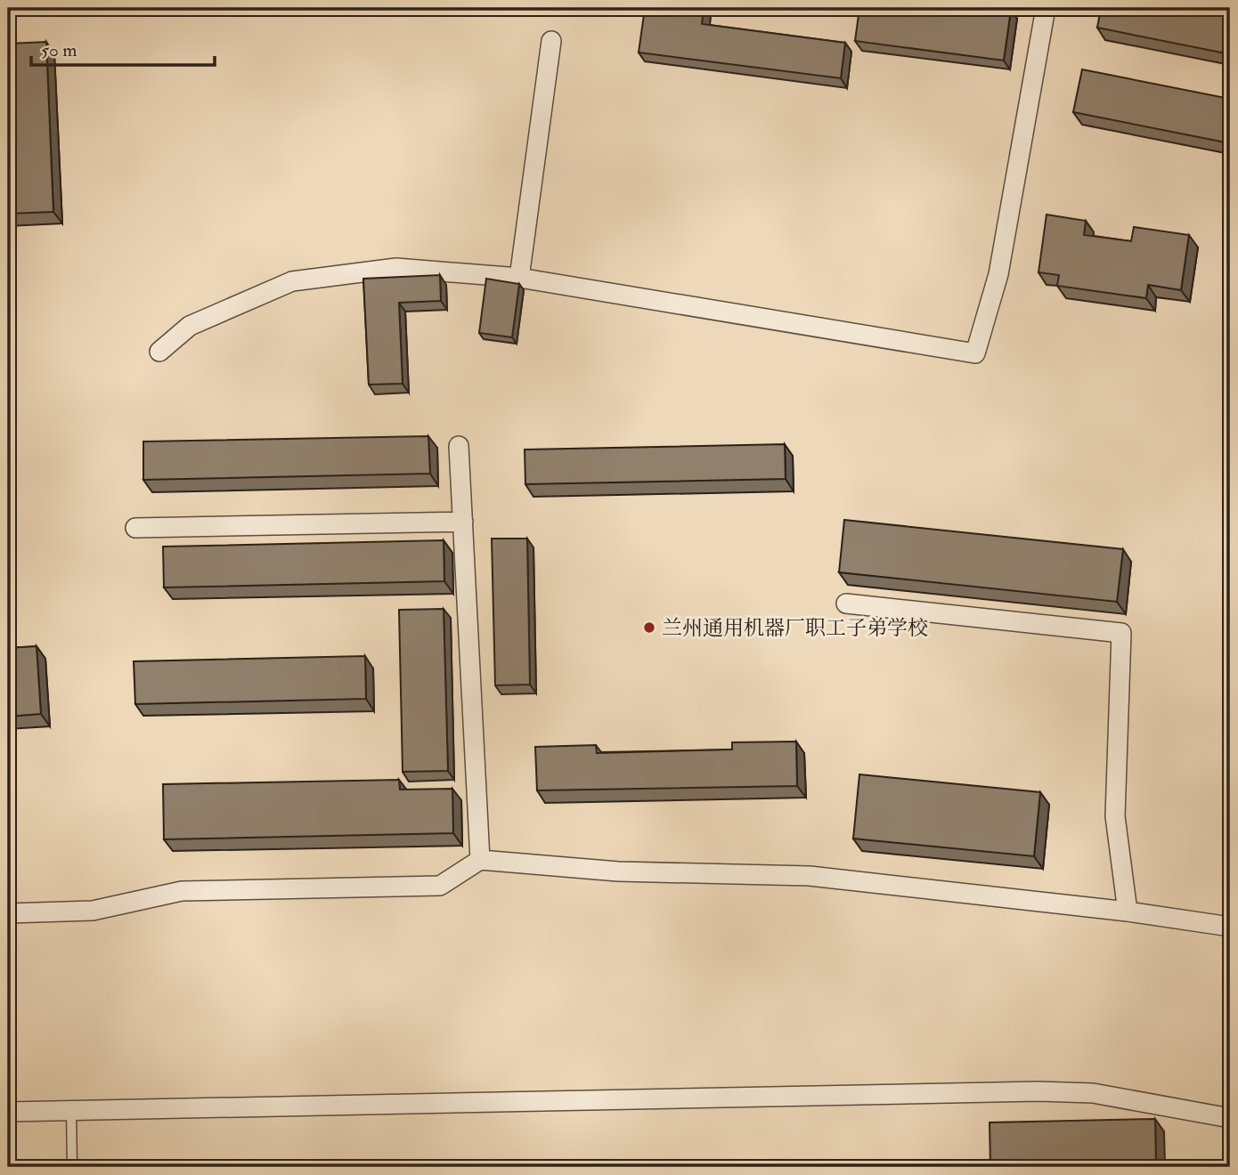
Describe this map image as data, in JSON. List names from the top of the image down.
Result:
{
  "places": ["兰州通用机器厂职工子弟学校"],
  "scale_bar": "50 m"
}
